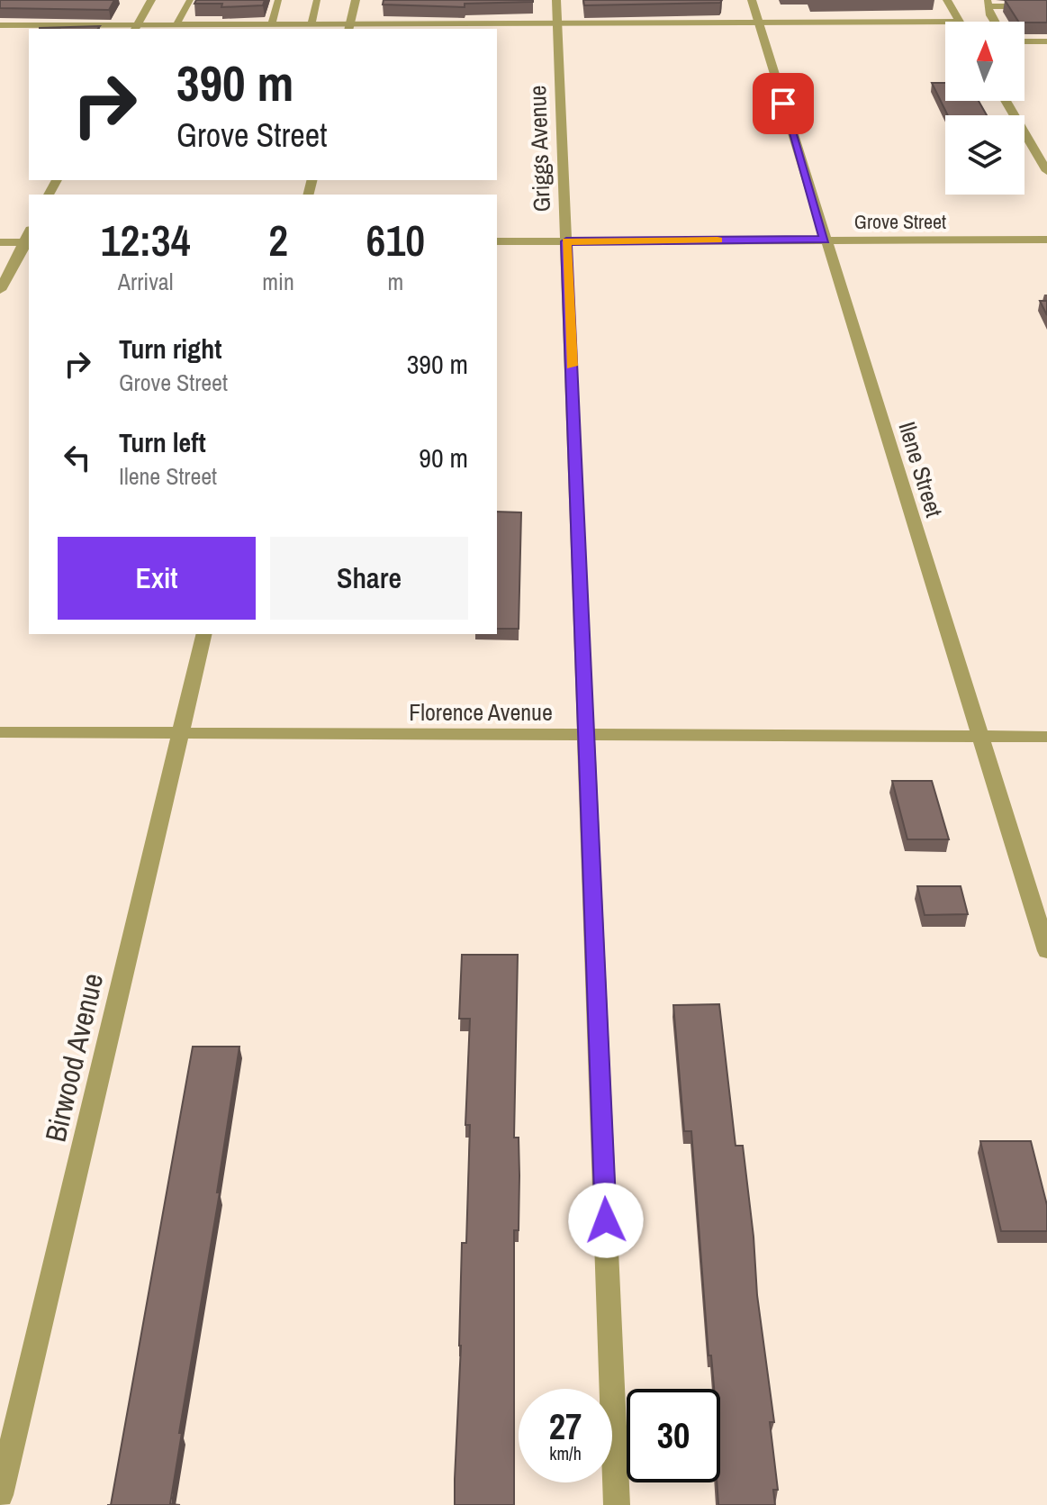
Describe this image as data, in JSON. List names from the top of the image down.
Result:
{
  "streets": {
    "street": [
      "Griggs Avenue",
      "Grove Street",
      "Ilene Street",
      "Florence Avenue",
      "Birwood Avenue"
    ]
  },
  "crossings": [
    ["Griggs Avenue", "Grove Street"],
    ["Griggs Avenue", "Florence Avenue"],
    ["Grove Street", "Ilene Street"],
    ["Ilene Street", "Florence Avenue"],
    ["Florence Avenue", "Birwood Avenue"]
  ],
  "north": "top",
  "page": {
    "turn": ["390 m", "Grove Street"],
    "eta": [
      "12:34",
      "Arrival",
      "2",
      "min",
      "610",
      "m"
    ],
    "list": [
      {
        "name": "Turn right",
        "note": "Grove Street",
        "value": "390 m"
      },
      {
        "name": "Turn left",
        "note": "Ilene Street",
        "value": "90 m"
      }
    ],
    "buttons": ["Exit", "Share"],
    "speed": "27 km/h",
    "limit": "30"
  }
}
